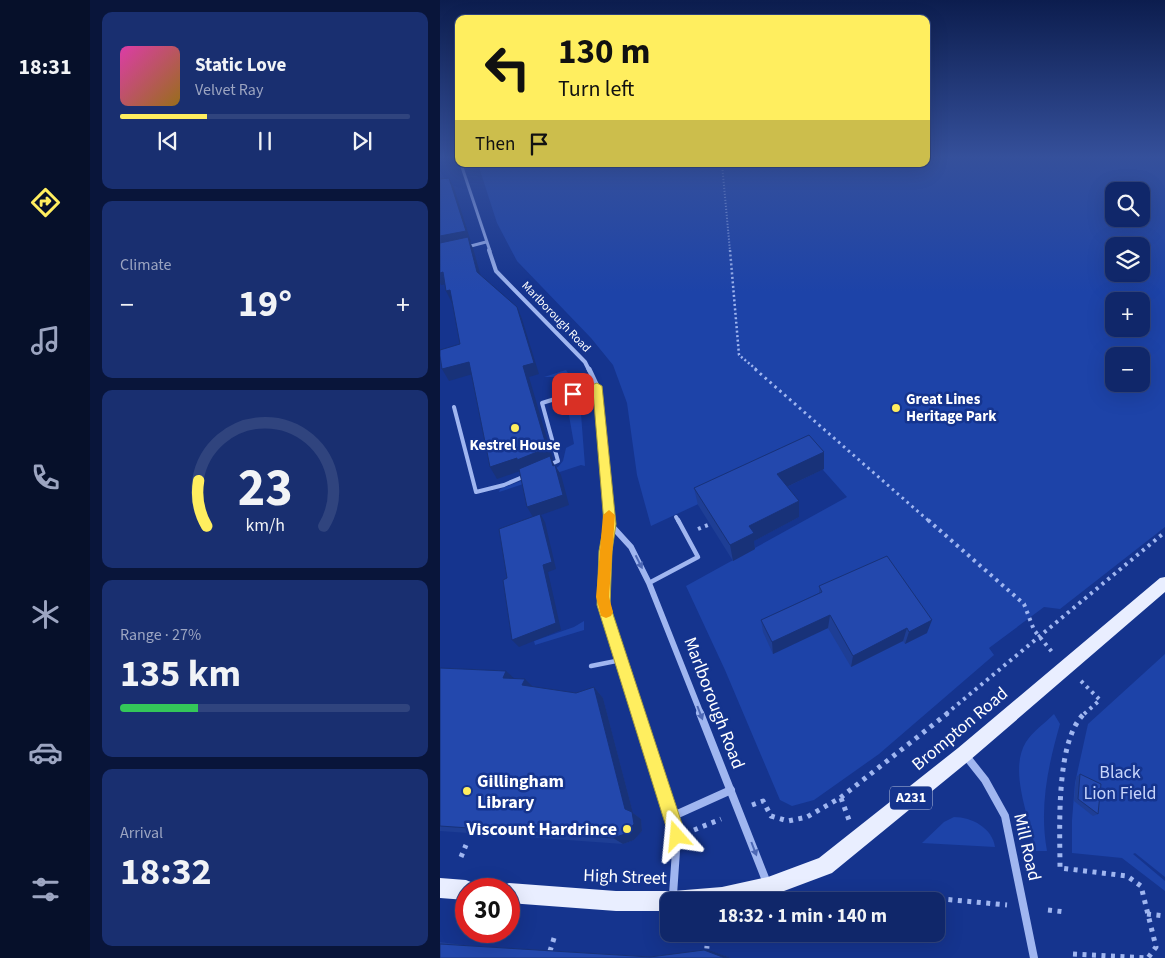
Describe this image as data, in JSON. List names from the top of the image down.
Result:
{
  "streets": {
    "main road": ["Brompton Road", "A231", "High Street"],
    "street": ["Marlborough Road", "Mill Road"]
  },
  "crossings": [
    ["Marlborough Road", "Brompton Road"],
    ["Marlborough Road", "High Street"],
    ["Brompton Road", "Mill Road"],
    ["Brompton Road", "High Street"]
  ],
  "parks": ["Black Lion Field"],
  "places": [
    "Great Lines Heritage Park",
    "Kestrel House",
    "Gillingham Library",
    "Viscount Hardrince"
  ],
  "page": {
    "tabs": "18:31",
    "turn": ["130 m", "Turn left"],
    "song": ["Static Love", "Velvet Ray"],
    "then": "Then",
    "map_buttons": ["+", "−"],
    "tile": [
      "Climate",
      ["Range · 27%", "135 km"],
      ["Arrival", "18:32"]
    ],
    "heat": ["−", "19°", "+"],
    "limit": "30",
    "trip": "18:32 · 1 min · 140 m",
    "gauge": ["23", "km/h"]
  }
}
